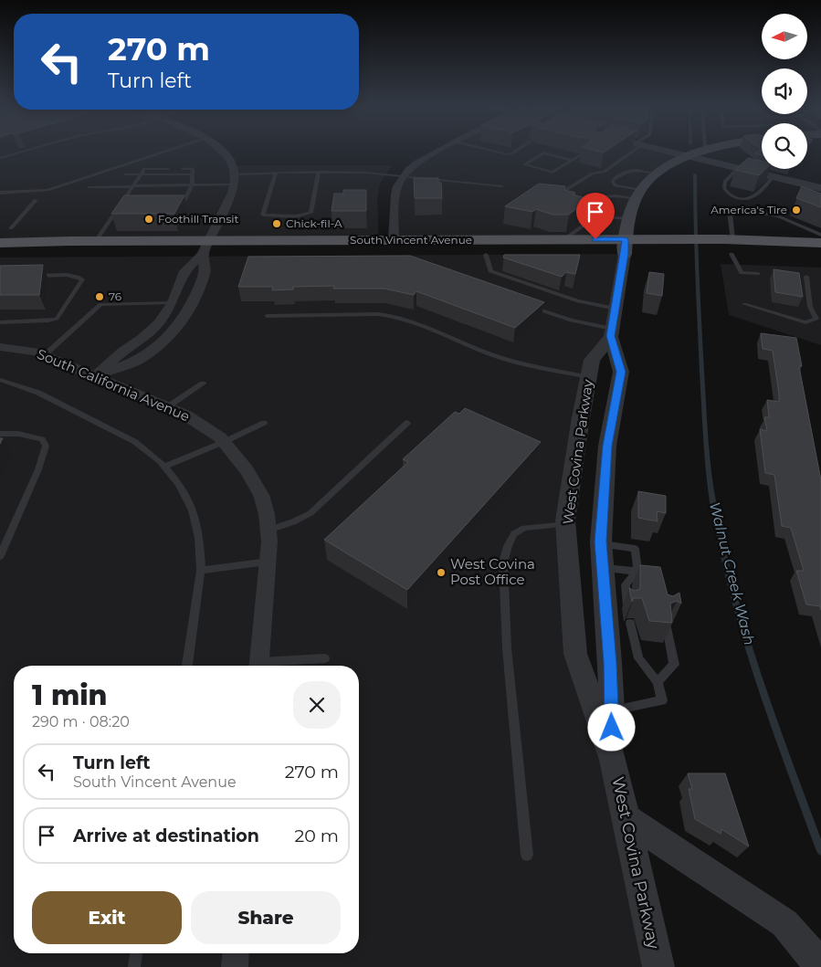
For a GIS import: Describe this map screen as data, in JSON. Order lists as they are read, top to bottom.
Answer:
{
  "streets": {
    "main road": ["South Vincent Avenue", "West Covina Parkway"],
    "street": ["South California Avenue"]
  },
  "crossings": [
    ["South Vincent Avenue", "West Covina Parkway"]
  ],
  "water": ["Walnut Creek Wash"],
  "places": [
    "America's Tire",
    "Foothill Transit",
    "Chick-fil-A",
    "76",
    "West Covina Post Office"
  ],
  "north": "left",
  "page": {
    "turn": ["270 m", "Turn left"],
    "heading": ["1 min", "290 m · 08:20"],
    "list": [
      {
        "name": "Turn left",
        "note": "South Vincent Avenue",
        "value": "270 m"
      },
      {
        "name": "Arrive at destination",
        "value": "20 m"
      }
    ],
    "buttons": ["Exit", "Share"]
  }
}
